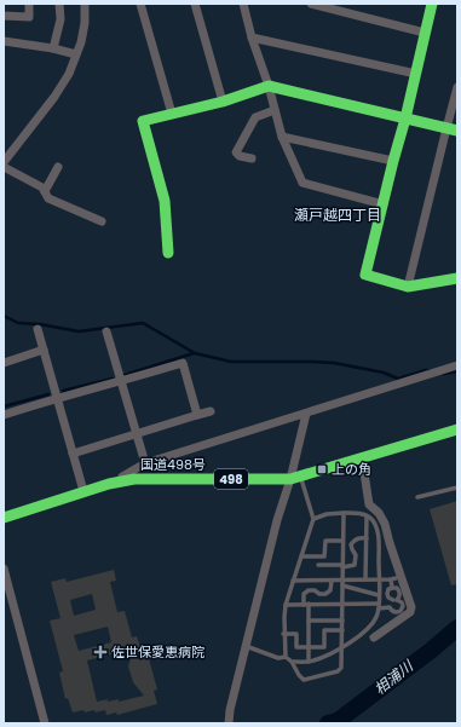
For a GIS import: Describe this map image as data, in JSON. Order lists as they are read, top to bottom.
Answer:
{
  "streets": {
    "main road": ["国道498号", "498"]
  },
  "districts": ["瀬戸越四丁目"],
  "water": ["相浦川"],
  "places": {
    "transit": ["上の角"],
    "health": ["佐世保愛恵病院"]
  }
}
